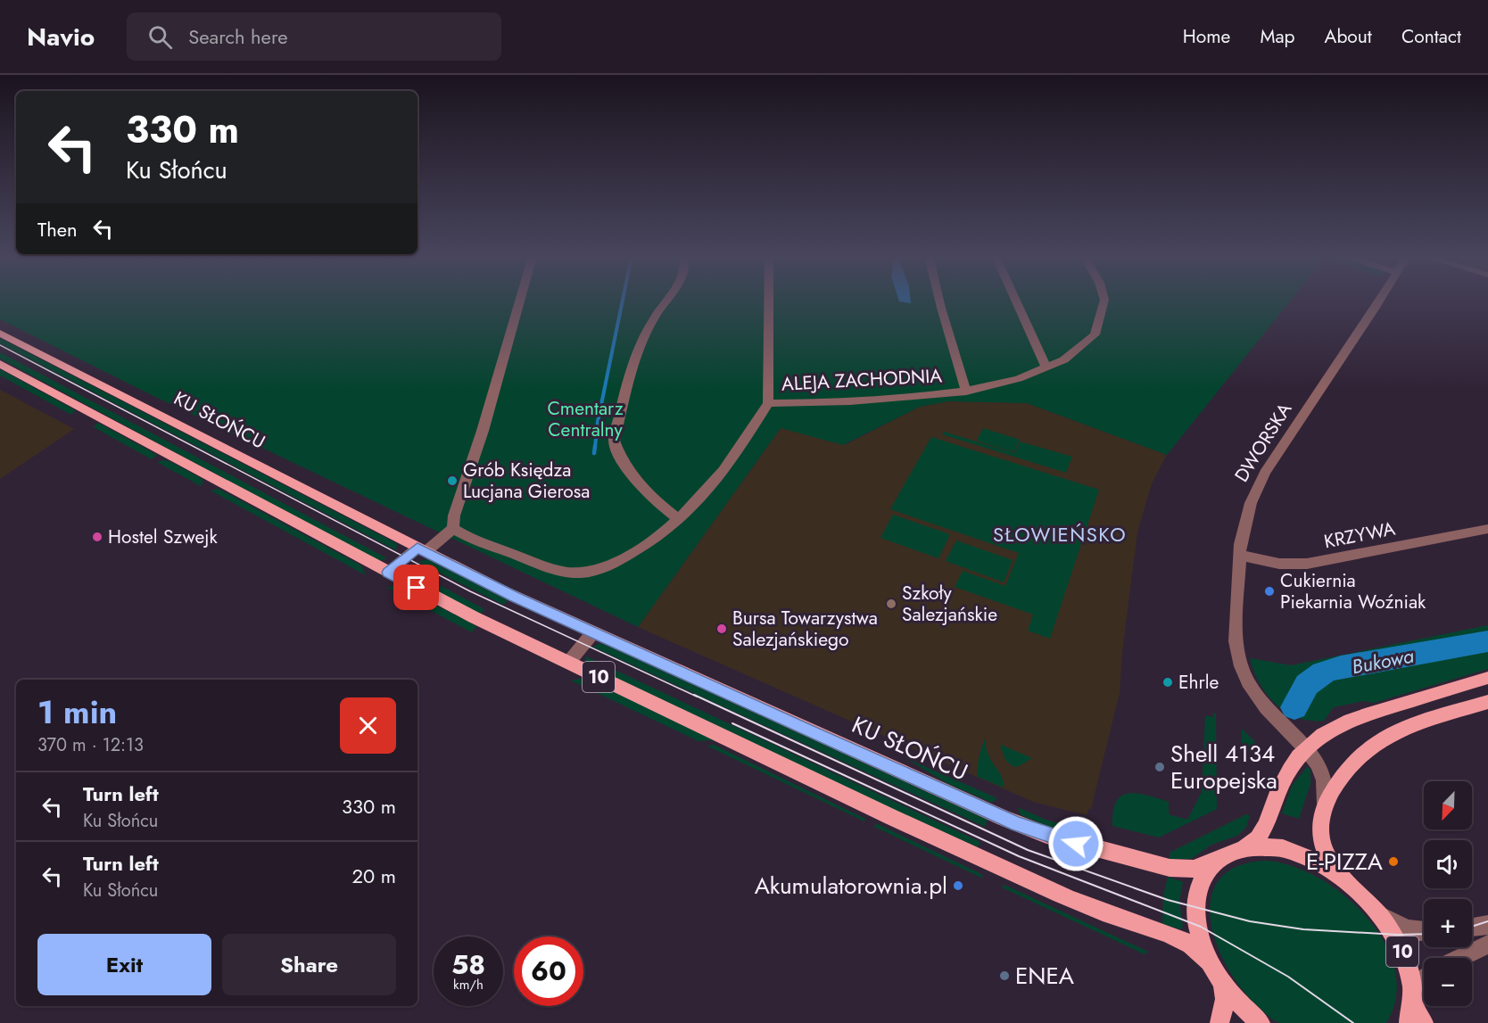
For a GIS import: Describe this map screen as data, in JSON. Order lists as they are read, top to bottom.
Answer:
{
  "streets": {
    "main road": ["KU SŁOŃCU", "10"],
    "street": ["ALEJA ZACHODNIA", "DWORSKA", "KRZYWA"]
  },
  "crossings": [
    ["KU SŁOŃCU", "10"],
    ["DWORSKA", "KRZYWA"]
  ],
  "districts": ["SŁOWIEŃSKO"],
  "water": ["Bukowa"],
  "parks": ["Cmentarz Centralny"],
  "places": [
    "Grób Księdza Lucjana Gierosa",
    "Hostel Szwejk",
    "Cukiernia Piekarnia Woźniak",
    "Szkoły Salezjańskie",
    "Bursa Towarzystwa Salezjańskiego",
    "Ehrle",
    "Shell 4134 Europejska",
    "E-PIZZA",
    "Akumulatorownia.pl",
    "ENEA"
  ],
  "north": "bottom left",
  "page": {
    "header": "Navio",
    "search": "Search here",
    "nav": [
      "Home",
      "Map",
      "About",
      "Contact"
    ],
    "turn": ["330 m", "Ku Słońcu"],
    "then": "Then",
    "heading": ["1 min", "370 m · 12:13"],
    "list": [
      {
        "name": "Turn left",
        "note": "Ku Słońcu",
        "value": "330 m"
      },
      {
        "name": "Turn left",
        "note": "Ku Słońcu",
        "value": "20 m"
      }
    ],
    "map_buttons": ["+", "−"],
    "buttons": ["Exit", "Share"],
    "speed": "58 km/h",
    "limit": "60"
  }
}
